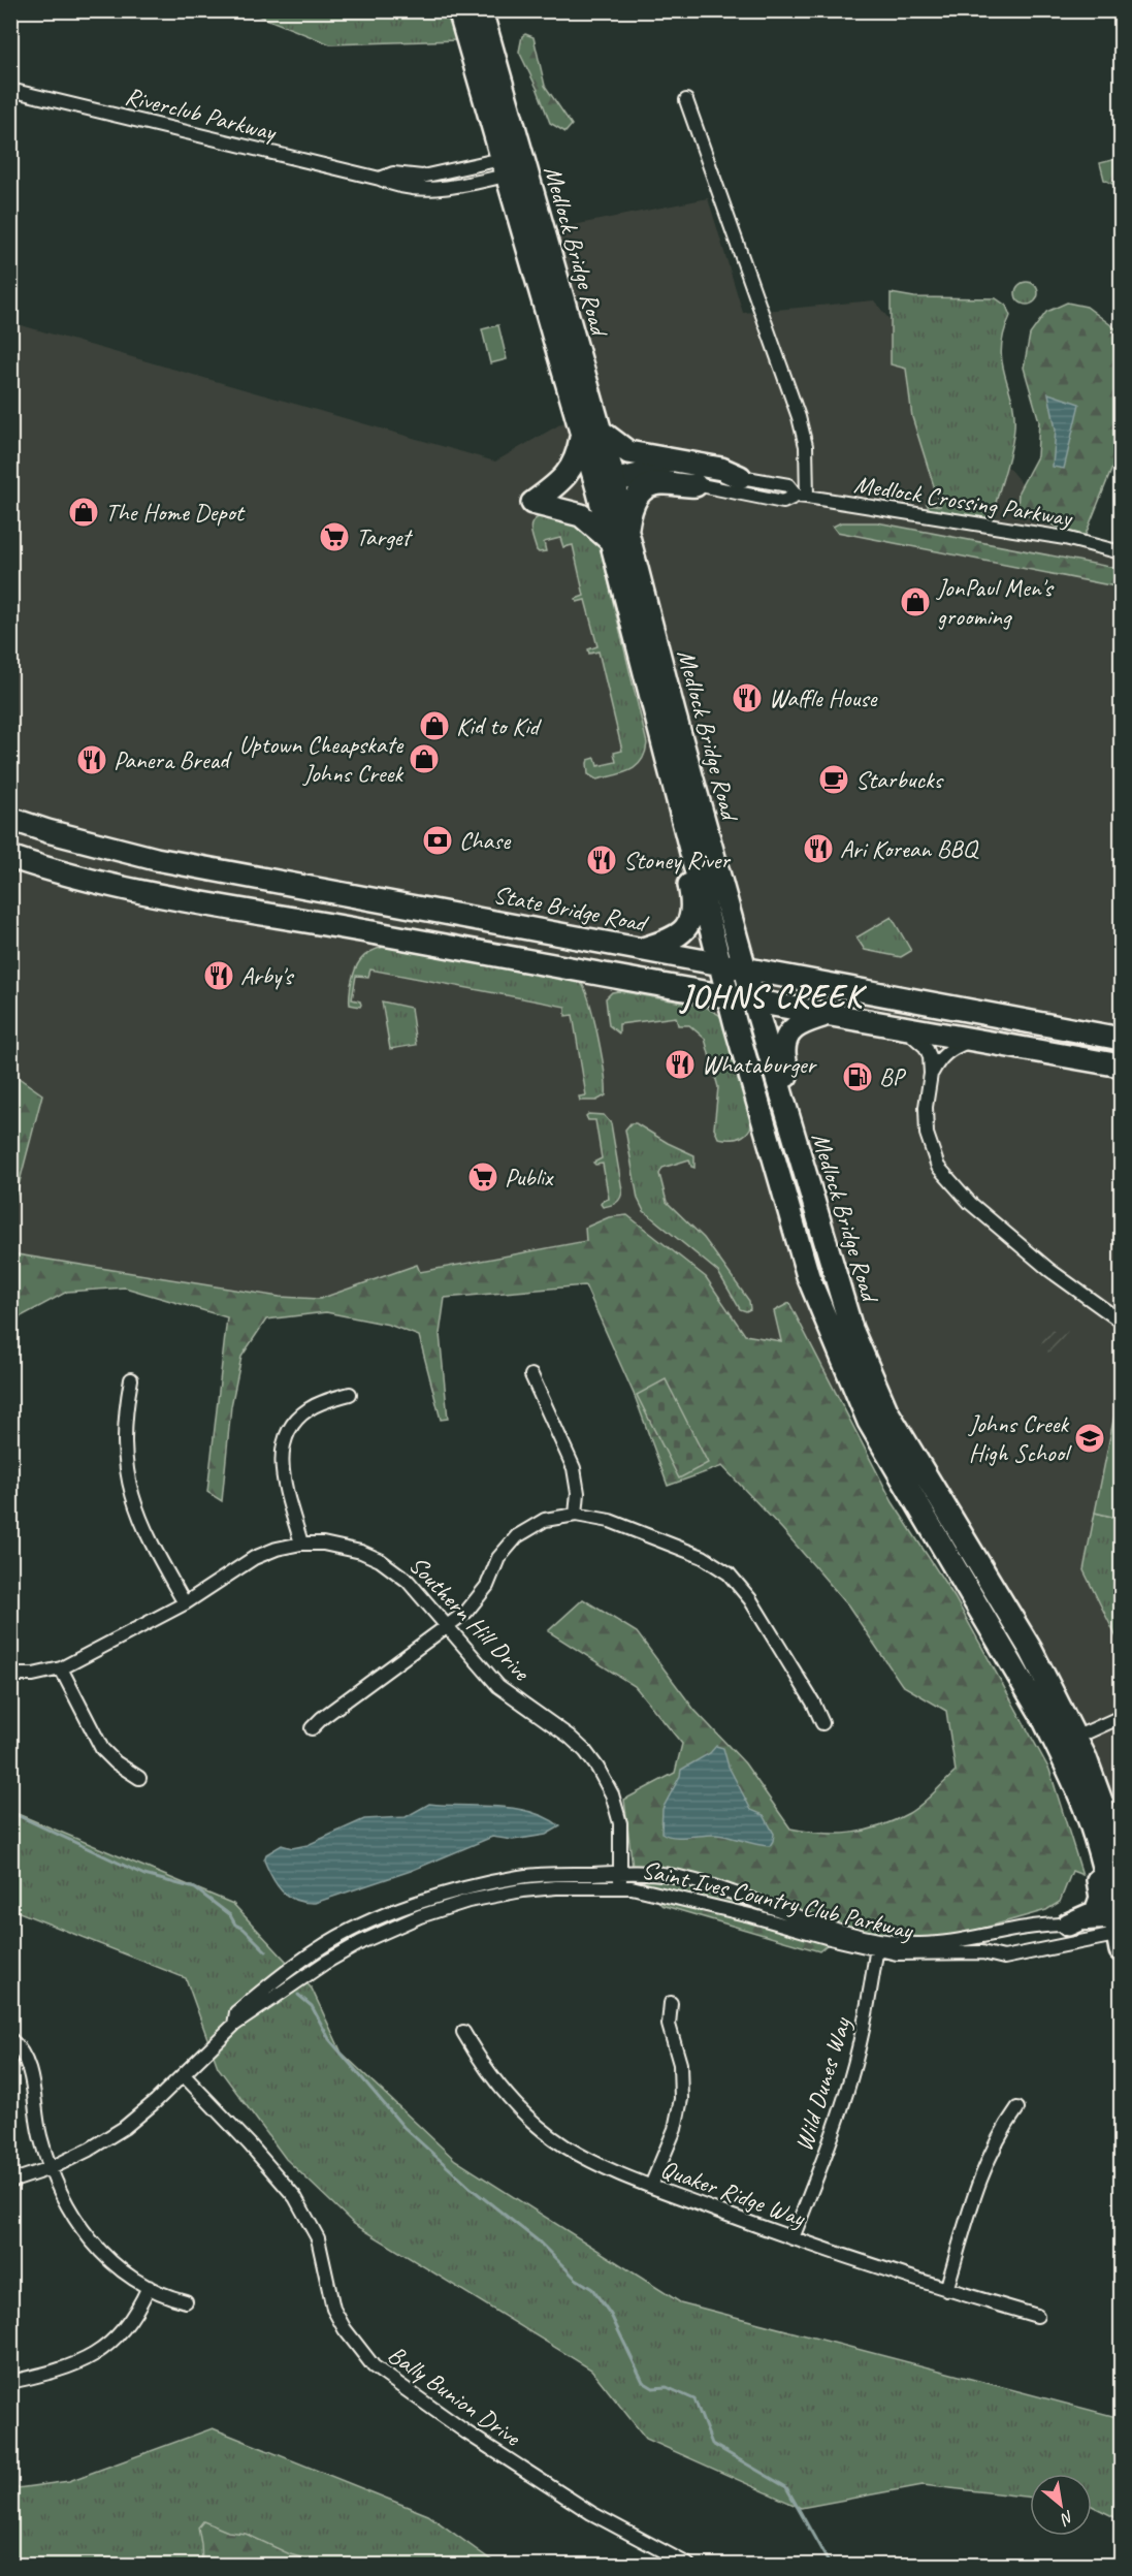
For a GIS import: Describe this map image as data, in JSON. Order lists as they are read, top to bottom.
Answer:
{
  "streets": {
    "highway": ["Medlock Bridge Road", "State Bridge Road"],
    "street": [
      "Riverclub Parkway",
      "Medlock Crossing Parkway",
      "Southern Hill Drive",
      "Saint Ives Country Club Parkway",
      "Wild Dunes Way",
      "Quaker Ridge Way",
      "Bally Bunion Drive"
    ]
  },
  "crossings": [
    ["Riverclub Parkway", "Medlock Bridge Road"],
    ["Medlock Bridge Road", "Medlock Crossing Parkway"],
    ["Medlock Bridge Road", "State Bridge Road"],
    ["Medlock Bridge Road", "Saint Ives Country Club Parkway"],
    ["Southern Hill Drive", "Saint Ives Country Club Parkway"],
    ["Saint Ives Country Club Parkway", "Wild Dunes Way"],
    ["Saint Ives Country Club Parkway", "Bally Bunion Drive"],
    ["Wild Dunes Way", "Quaker Ridge Way"]
  ],
  "districts": ["JOHNS CREEK"],
  "places": {
    "shop": [
      "The Home Depot",
      "JonPaul Men's grooming",
      "Kid to Kid",
      "Uptown Cheapskate Johns Creek"
    ],
    "supermarket": ["Target", "Publix"],
    "restaurant": [
      "Waffle House",
      "Panera Bread",
      "Ari Korean BBQ",
      "Stoney River",
      "Arby's",
      "Whataburger"
    ],
    "cafe": ["Starbucks"],
    "bank": ["Chase"],
    "fuel station": ["BP"],
    "school or university": ["Johns Creek High School"]
  },
  "north": "bottom right"
}
